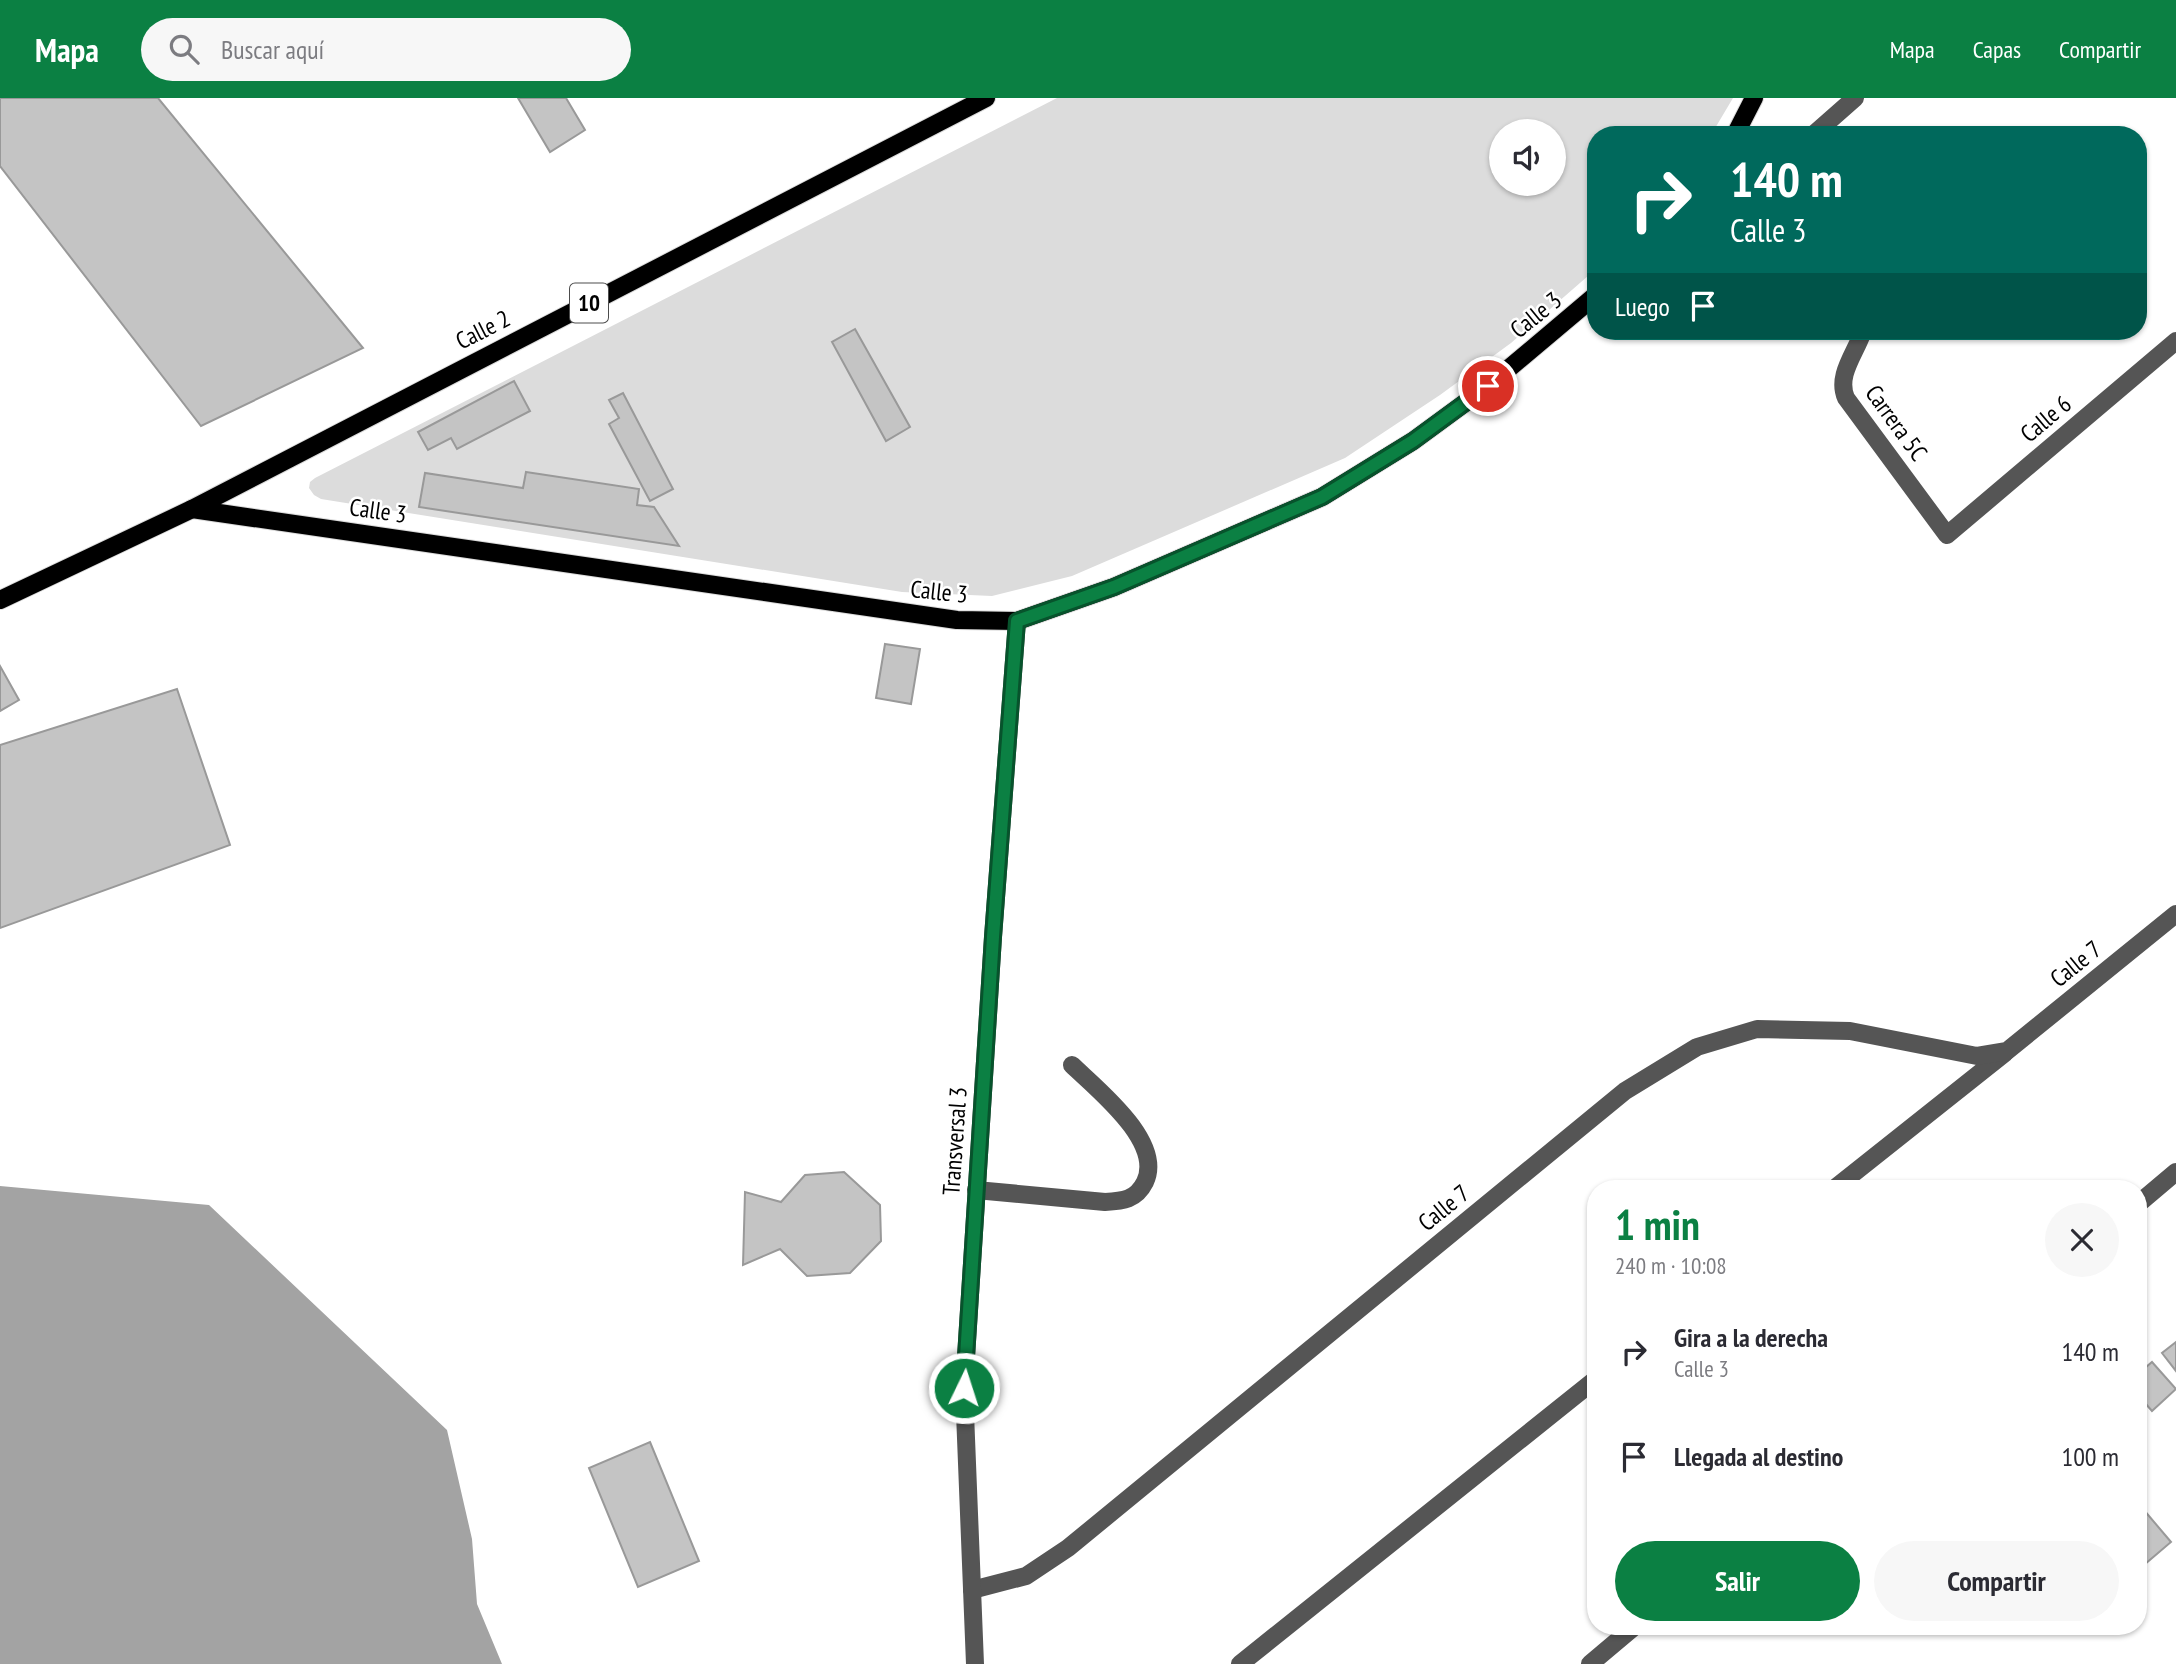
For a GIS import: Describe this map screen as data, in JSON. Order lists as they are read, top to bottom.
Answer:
{
  "streets": {
    "main road": ["10", "Calle 3", "Calle 2"],
    "street": [
      "Calle 6",
      "Carrera 5C",
      "Calle 7",
      "Transversal 3"
    ]
  },
  "crossings": [
    ["Calle 3", "Calle 2"],
    ["Calle 3", "Transversal 3"],
    ["Calle 6", "Carrera 5C"],
    ["Calle 7", "Transversal 3"]
  ],
  "page": {
    "header": "Mapa",
    "search": "Buscar aquí",
    "nav": ["Mapa", "Capas", "Compartir"],
    "turn": ["140 m", "Calle 3"],
    "then": "Luego",
    "heading": ["1 min", "240 m · 10:08"],
    "list": [
      {
        "name": "Gira a la derecha",
        "note": "Calle 3",
        "value": "140 m"
      },
      {
        "name": "Llegada al destino",
        "value": "100 m"
      }
    ],
    "buttons": ["Salir", "Compartir"]
  }
}
